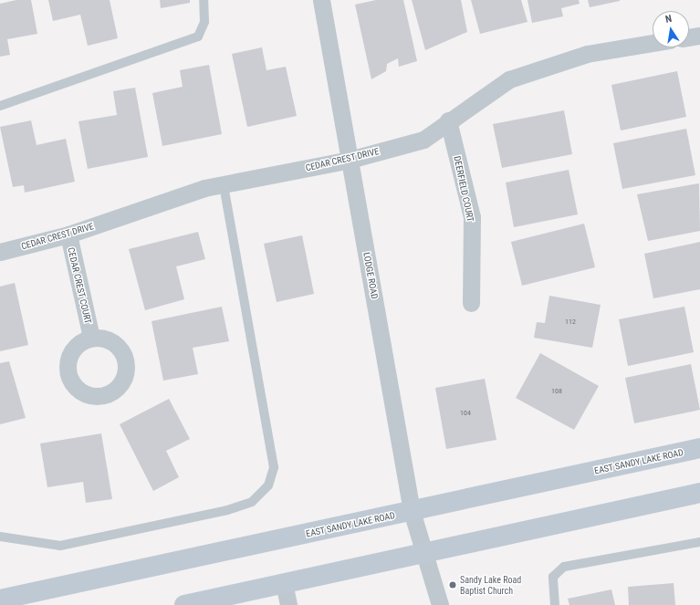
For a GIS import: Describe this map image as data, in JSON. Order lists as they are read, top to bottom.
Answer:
{
  "streets": {
    "main road": ["EAST SANDY LAKE ROAD"],
    "street": [
      "CEDAR CREST DRIVE",
      "DEERFIELD COURT",
      "LODGE ROAD",
      "CEDAR CREST COURT"
    ]
  },
  "crossings": [
    ["CEDAR CREST DRIVE", "DEERFIELD COURT"],
    ["CEDAR CREST DRIVE", "LODGE ROAD"],
    ["CEDAR CREST DRIVE", "CEDAR CREST COURT"],
    ["LODGE ROAD", "EAST SANDY LAKE ROAD"]
  ],
  "places": ["Sandy Lake Road Baptist Church"],
  "house_numbers": ["112", "108", "104"],
  "north": "top"
}
